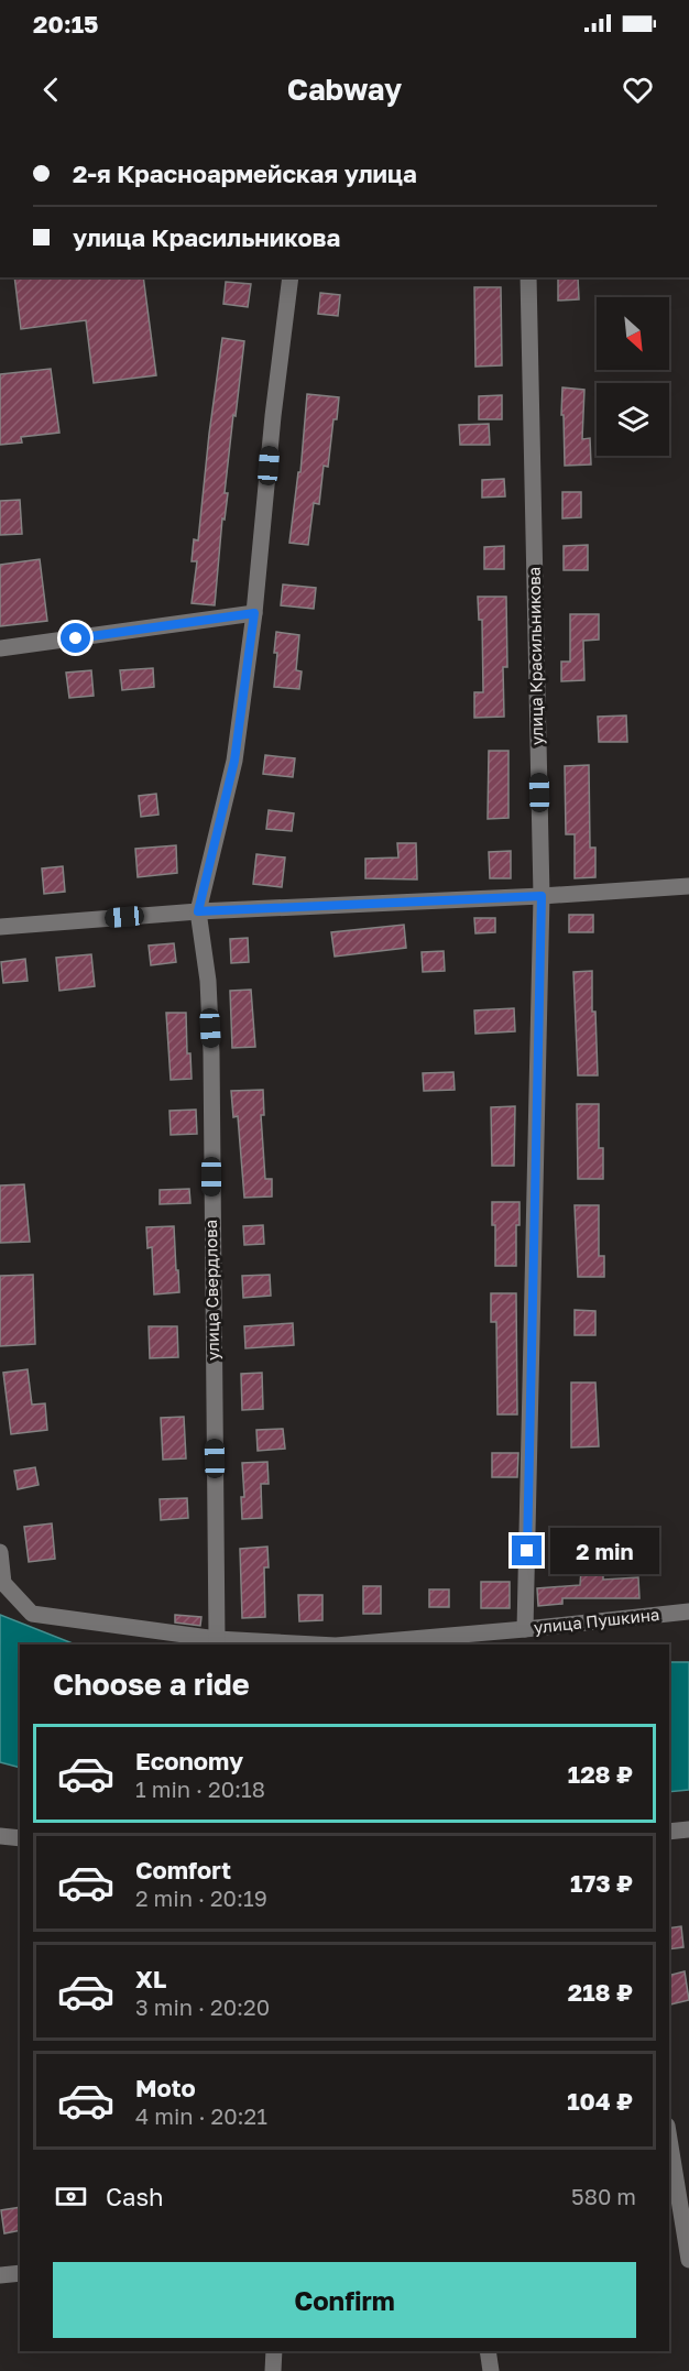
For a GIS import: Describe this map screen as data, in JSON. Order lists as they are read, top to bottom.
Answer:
{
  "streets": {
    "street": ["улица Красильникова", "улица Свердлова", "улица Пушкина"]
  },
  "crossings": [
    ["улица Красильникова", "улица Пушкина"],
    ["улица Свердлова", "улица Пушкина"]
  ],
  "north": "bottom right",
  "page": {
    "status": "20:15",
    "header": "Cabway",
    "banner": ["2-я Красноармейская улица", "улица Красильникова"],
    "bubble": "2 min",
    "heading": "Choose a ride",
    "list": [
      {
        "name": "Economy",
        "note": "1 min · 20:18",
        "value": "128 ₽"
      },
      {
        "name": "Comfort",
        "note": "2 min · 20:19",
        "value": "173 ₽"
      },
      {
        "name": "XL",
        "note": "3 min · 20:20",
        "value": "218 ₽"
      },
      {
        "name": "Moto",
        "note": "4 min · 20:21",
        "value": "104 ₽"
      }
    ],
    "pay": ["Cash", "580 m"],
    "buttons": "Confirm"
  }
}
